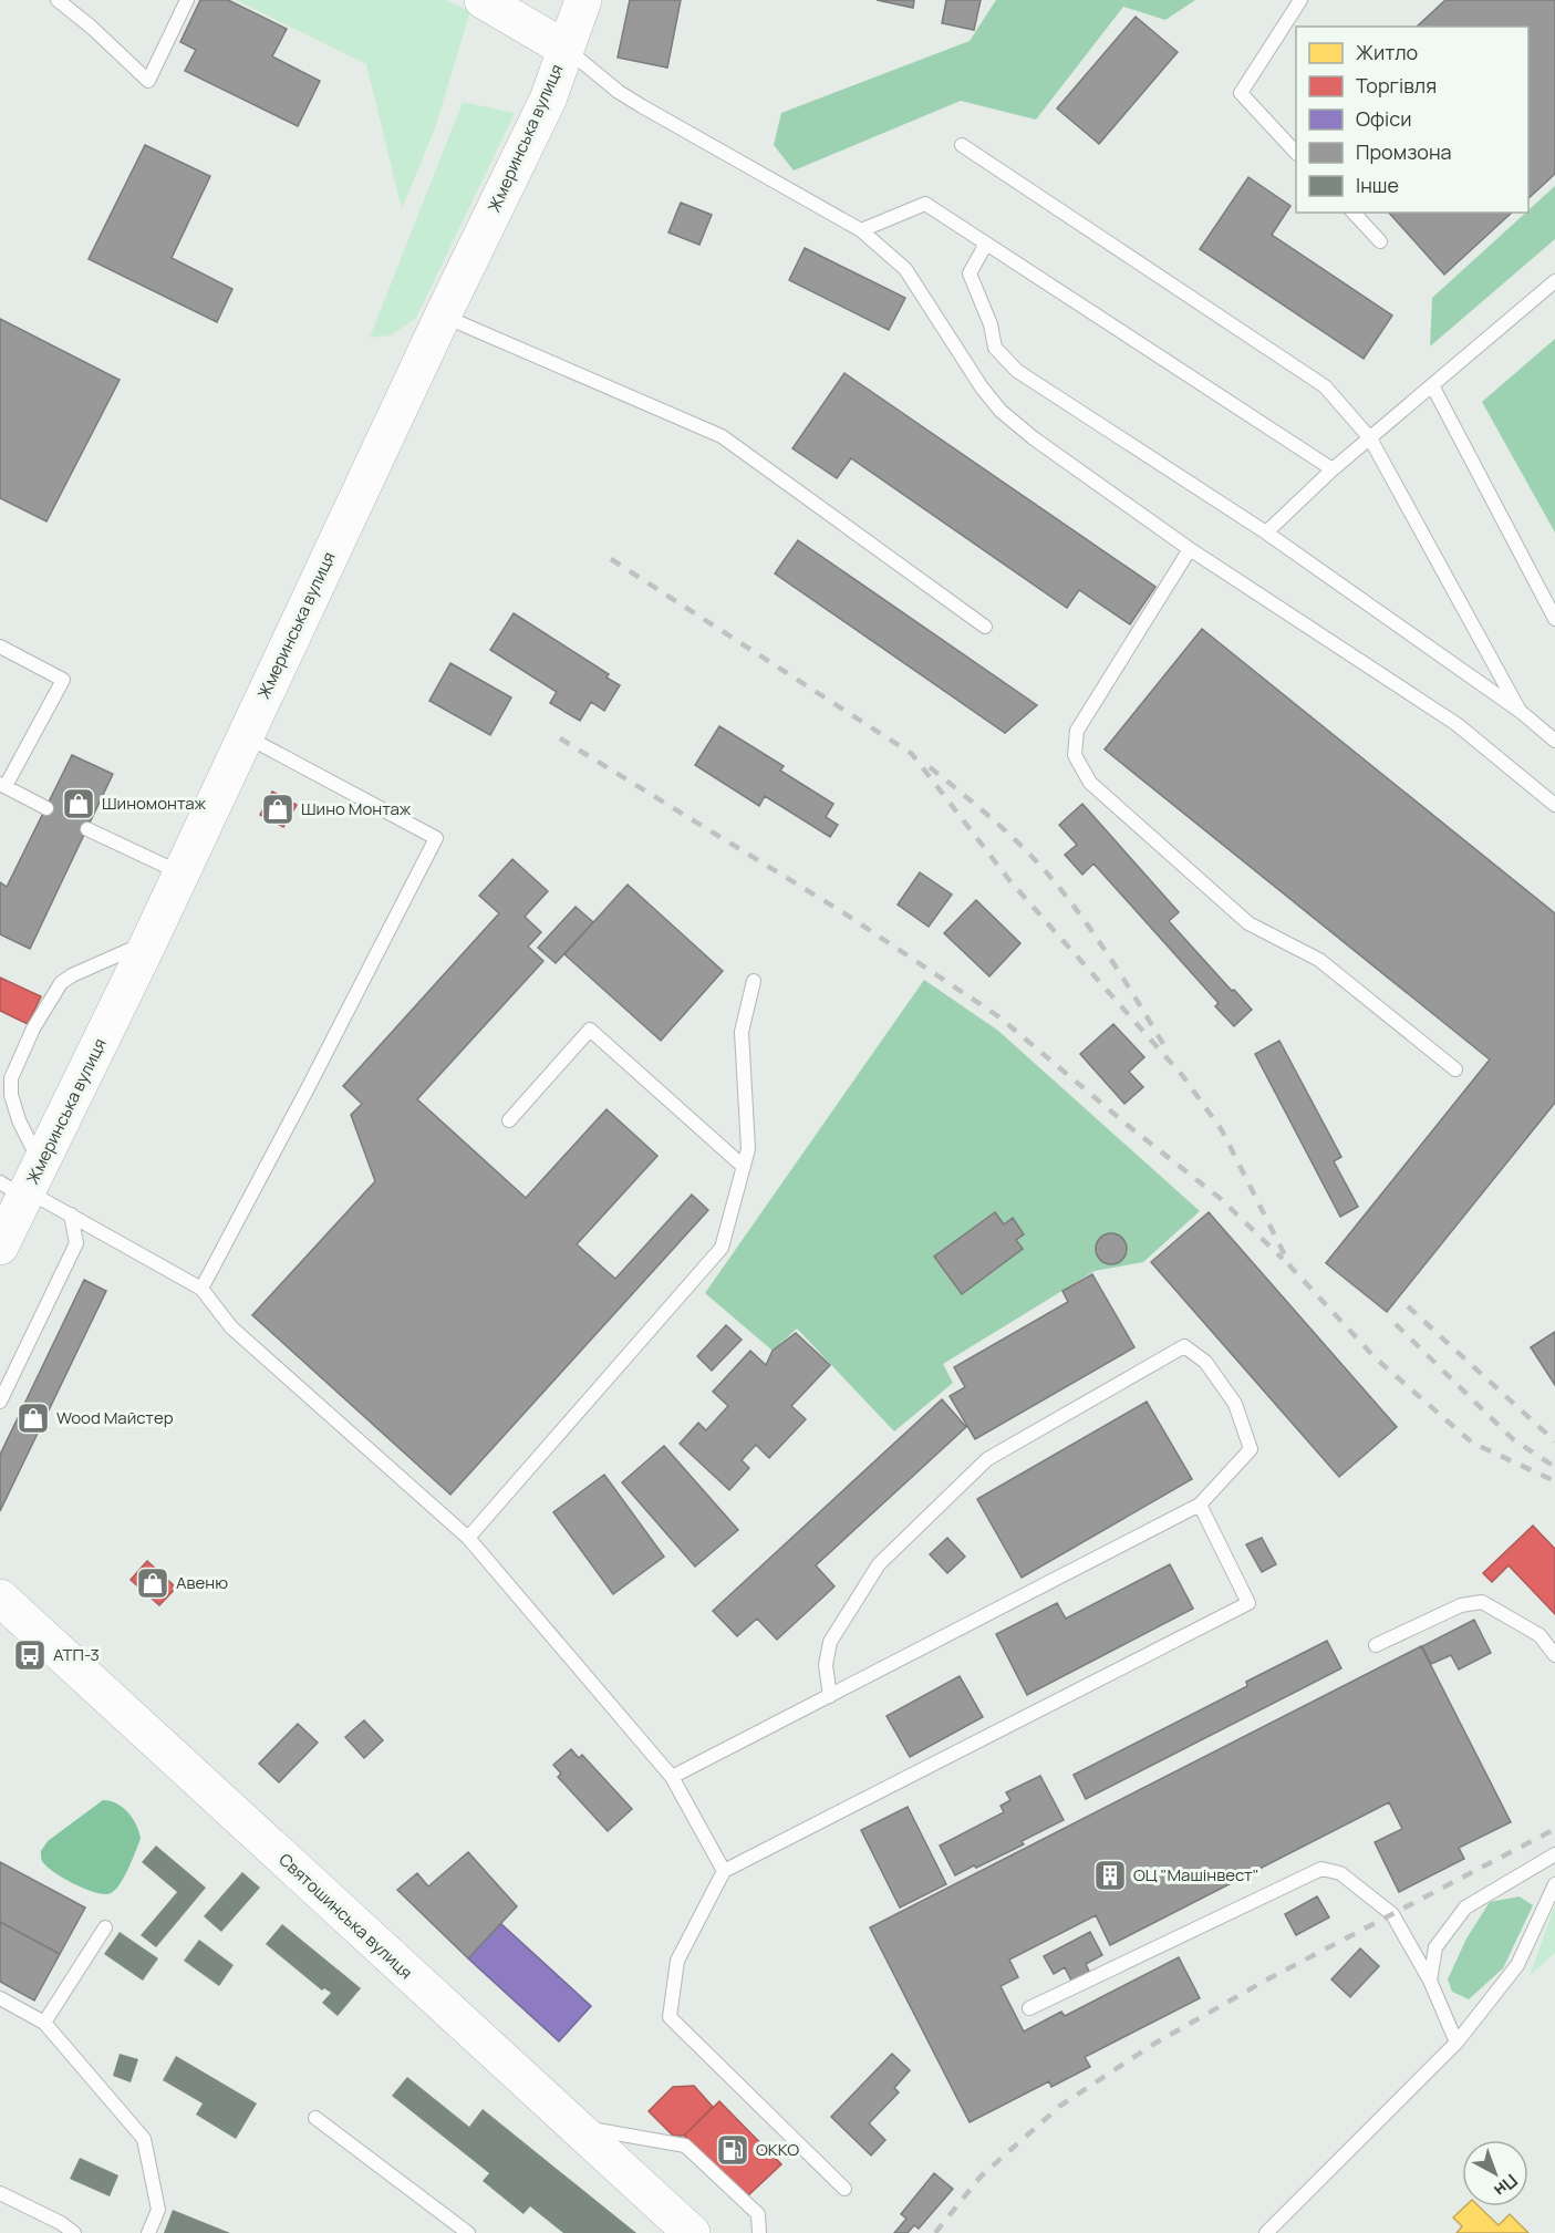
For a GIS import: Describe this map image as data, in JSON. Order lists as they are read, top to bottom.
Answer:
{
  "streets": {
    "main road": ["Жмеринська вулиця", "Святошинська вулиця"]
  },
  "places": {
    "shop": [
      "Шиномонтаж",
      "Шино Монтаж",
      "Wood Майстер",
      "Авеню"
    ],
    "bus stop": ["АТП-3"],
    "building": ["ОЦ \"Машінвест\""],
    "fuel station": ["ОККО"]
  },
  "legend": [
    "Житло",
    "Торгівля",
    "Офіси",
    "Промзона",
    "Інше"
  ],
  "north": "bottom right"
}
